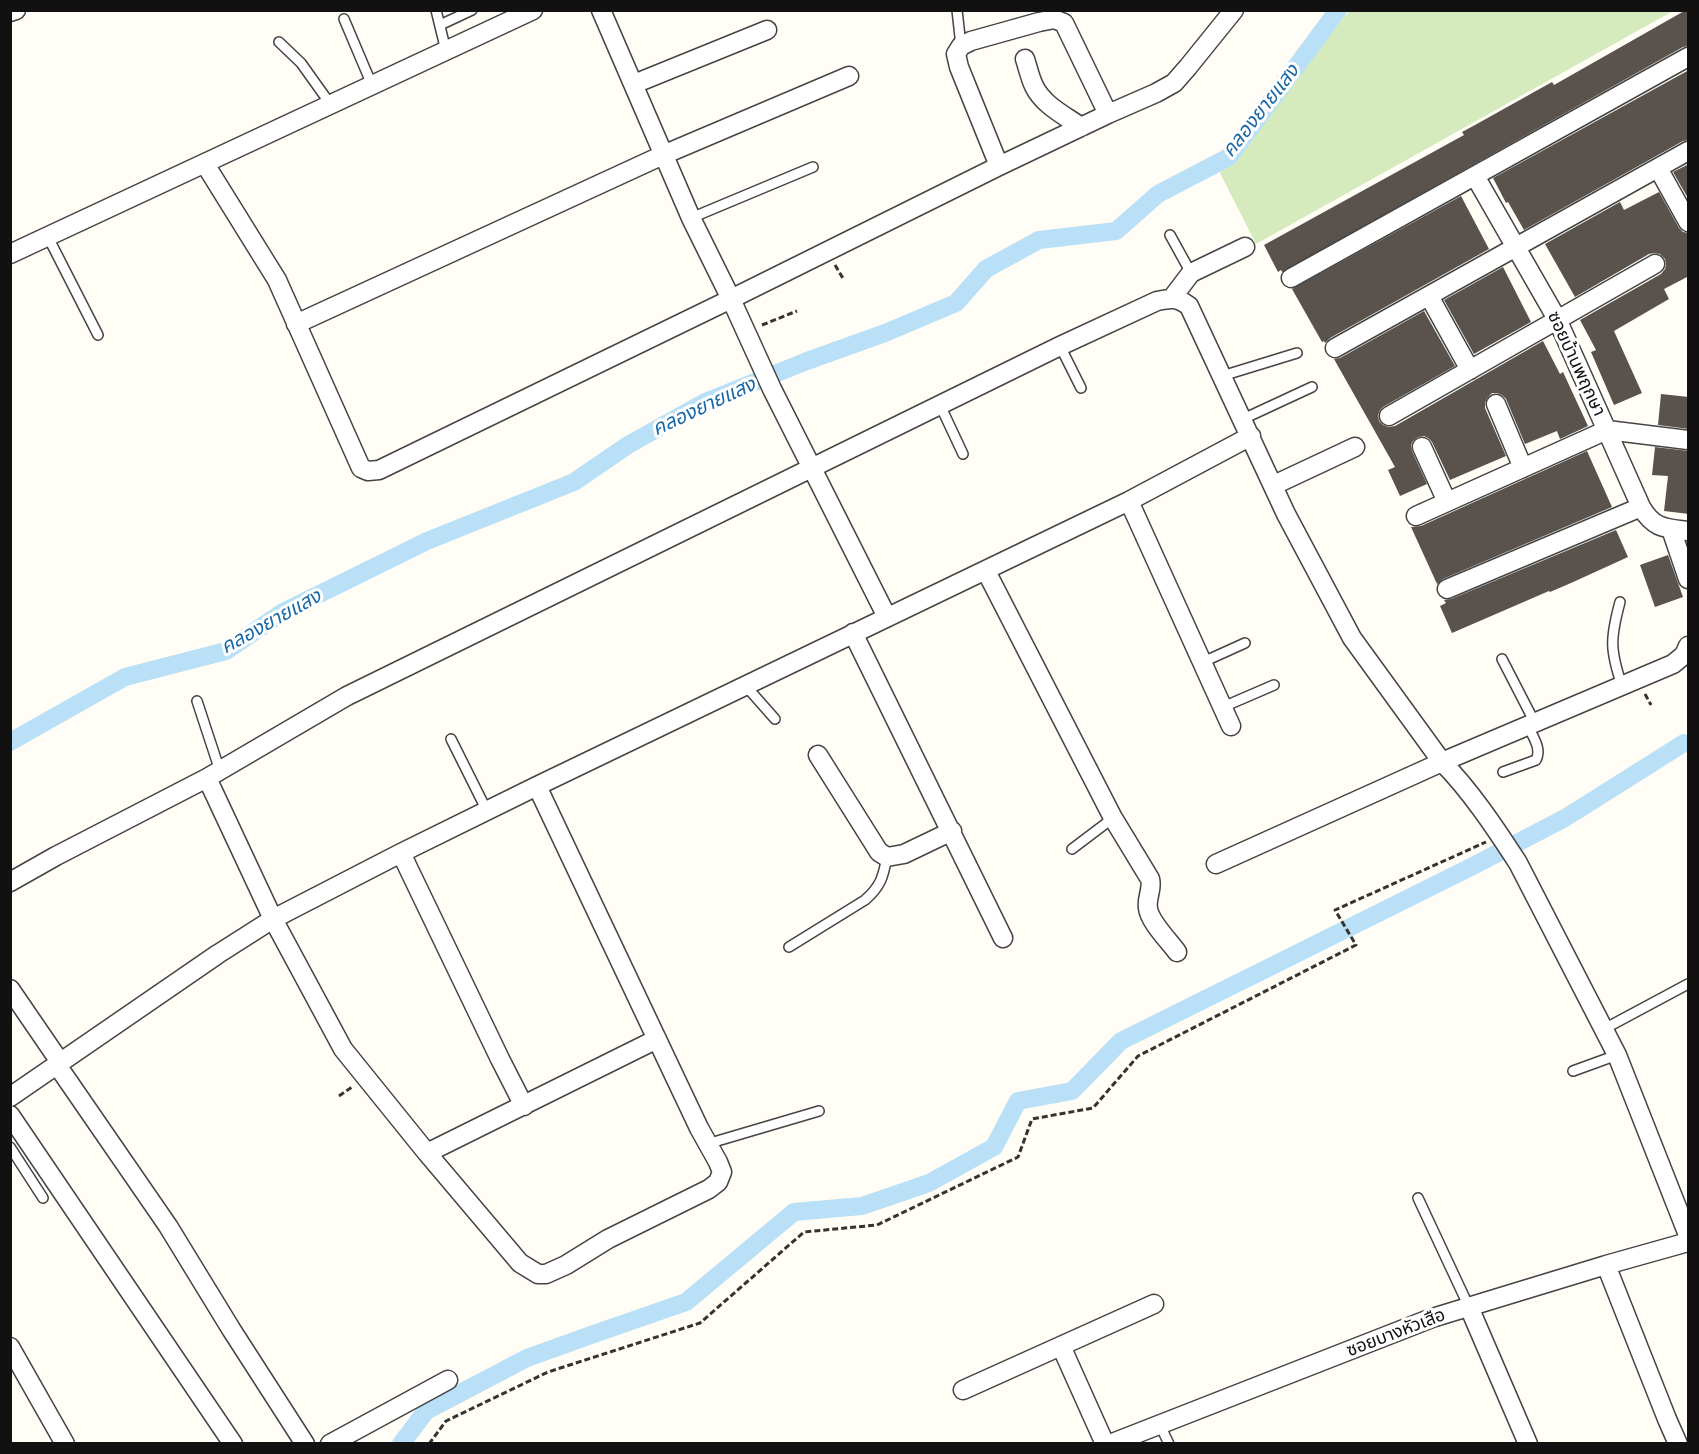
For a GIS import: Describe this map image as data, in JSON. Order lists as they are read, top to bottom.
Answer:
{
  "streets": {
    "street": ["ซอยบ้านพฤกษา", "ซอยบางหัวเสือ"]
  },
  "water": ["คลองยายแสง"]
}
